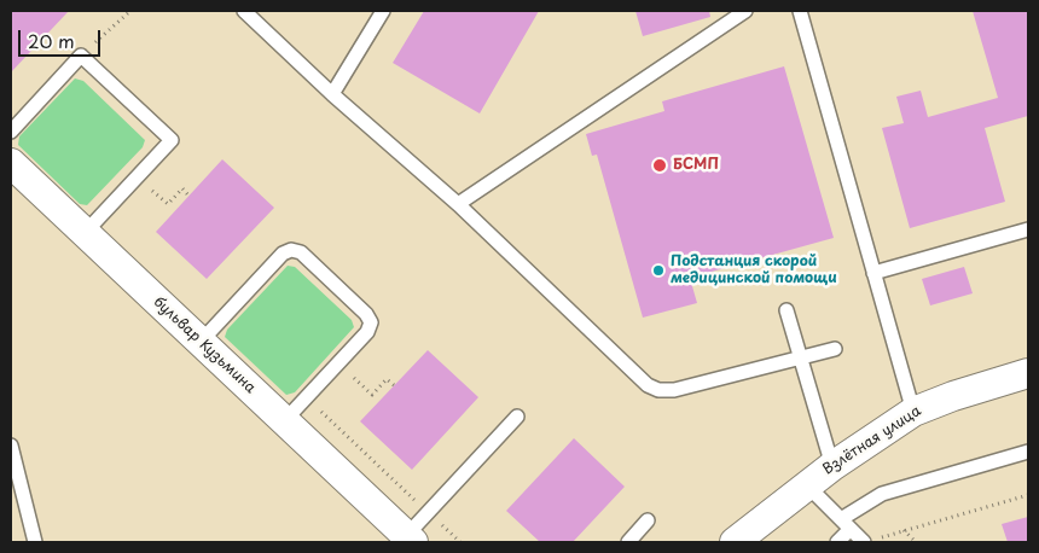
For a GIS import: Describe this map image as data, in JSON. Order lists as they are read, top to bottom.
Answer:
{
  "streets": {
    "street": ["бульвар Кузьмина", "Взлётная улица"]
  },
  "places": ["БСМП", "Подстанция скорой медицинской помощи"],
  "scale_bar": "20 m"
}
